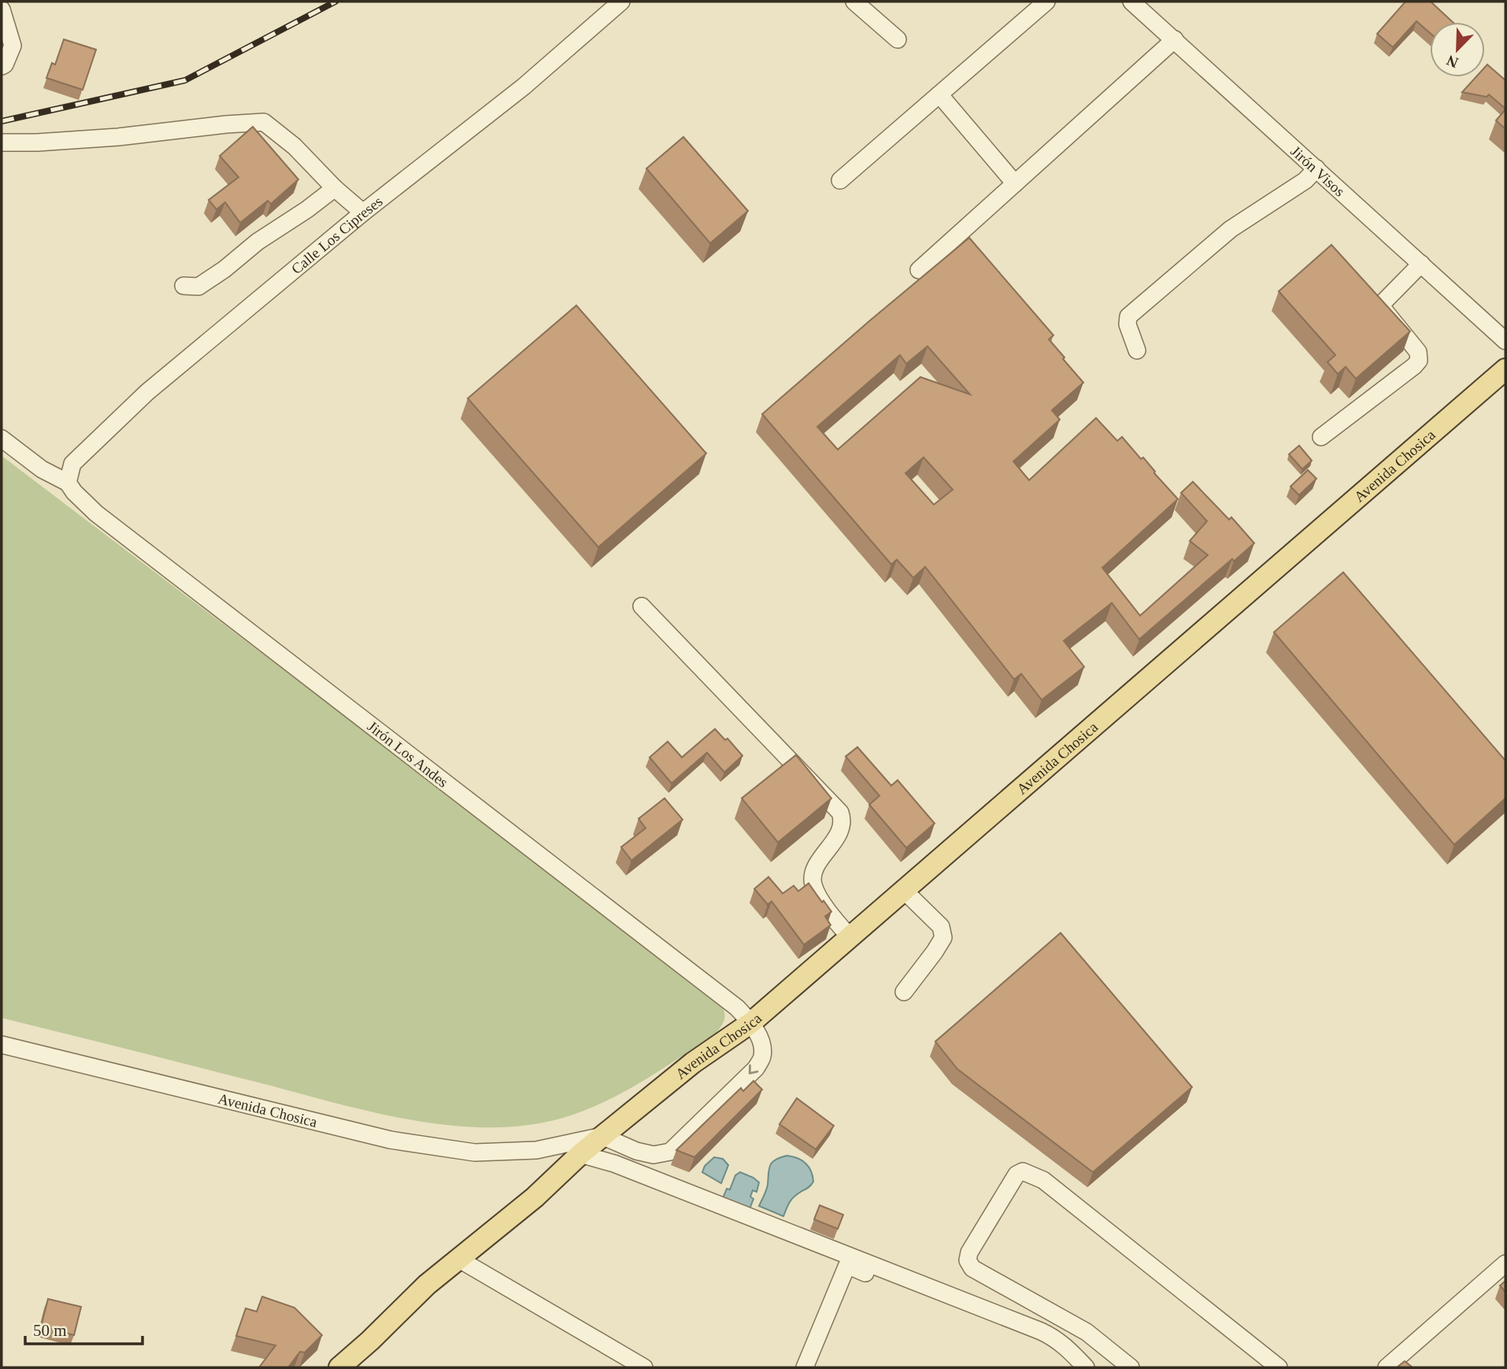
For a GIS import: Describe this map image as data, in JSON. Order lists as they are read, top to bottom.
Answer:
{
  "streets": {
    "main road": ["Avenida Chosica"],
    "street": ["Jirón Visos", "Calle Los Cipreses", "Jirón Los Andes"]
  },
  "crossings": [
    ["Calle Los Cipreses", "Jirón Los Andes"],
    ["Avenida Chosica", "Jirón Los Andes"]
  ],
  "scale_bar": "50 m",
  "north": "bottom left"
}
